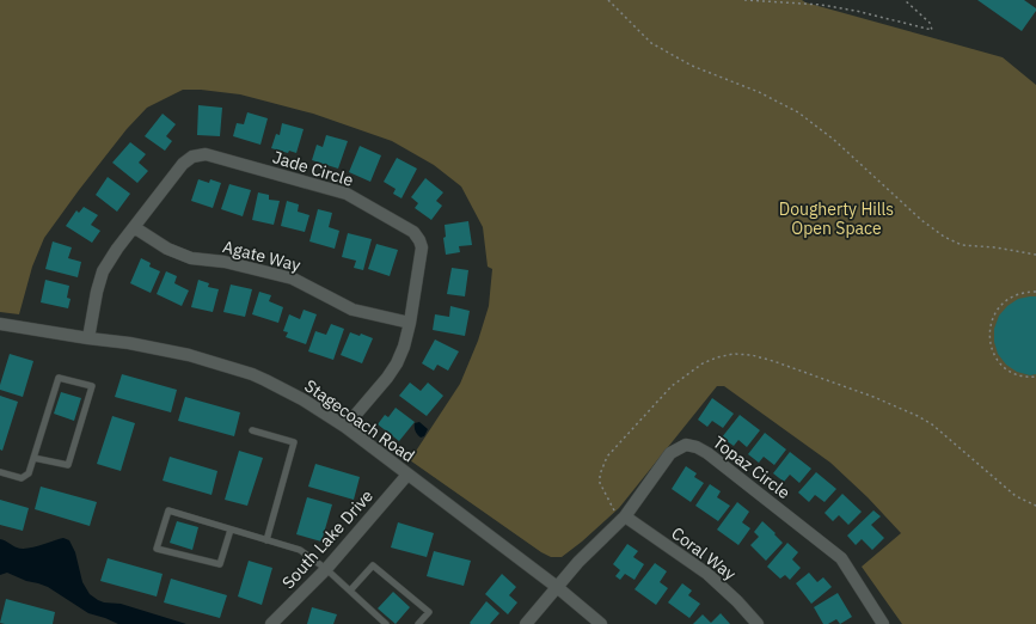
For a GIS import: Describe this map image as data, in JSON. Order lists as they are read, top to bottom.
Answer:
{
  "streets": {
    "street": [
      "Jade Circle",
      "Agate Way",
      "Stagecoach Road",
      "Topaz Circle",
      "South Lake Drive",
      "Coral Way"
    ]
  },
  "crossings": [
    ["Jade Circle", "Agate Way"],
    ["Jade Circle", "Stagecoach Road"],
    ["Stagecoach Road", "Topaz Circle"],
    ["Stagecoach Road", "South Lake Drive"],
    ["Topaz Circle", "Coral Way"]
  ],
  "parks": ["Dougherty Hills Open Space"]
}
